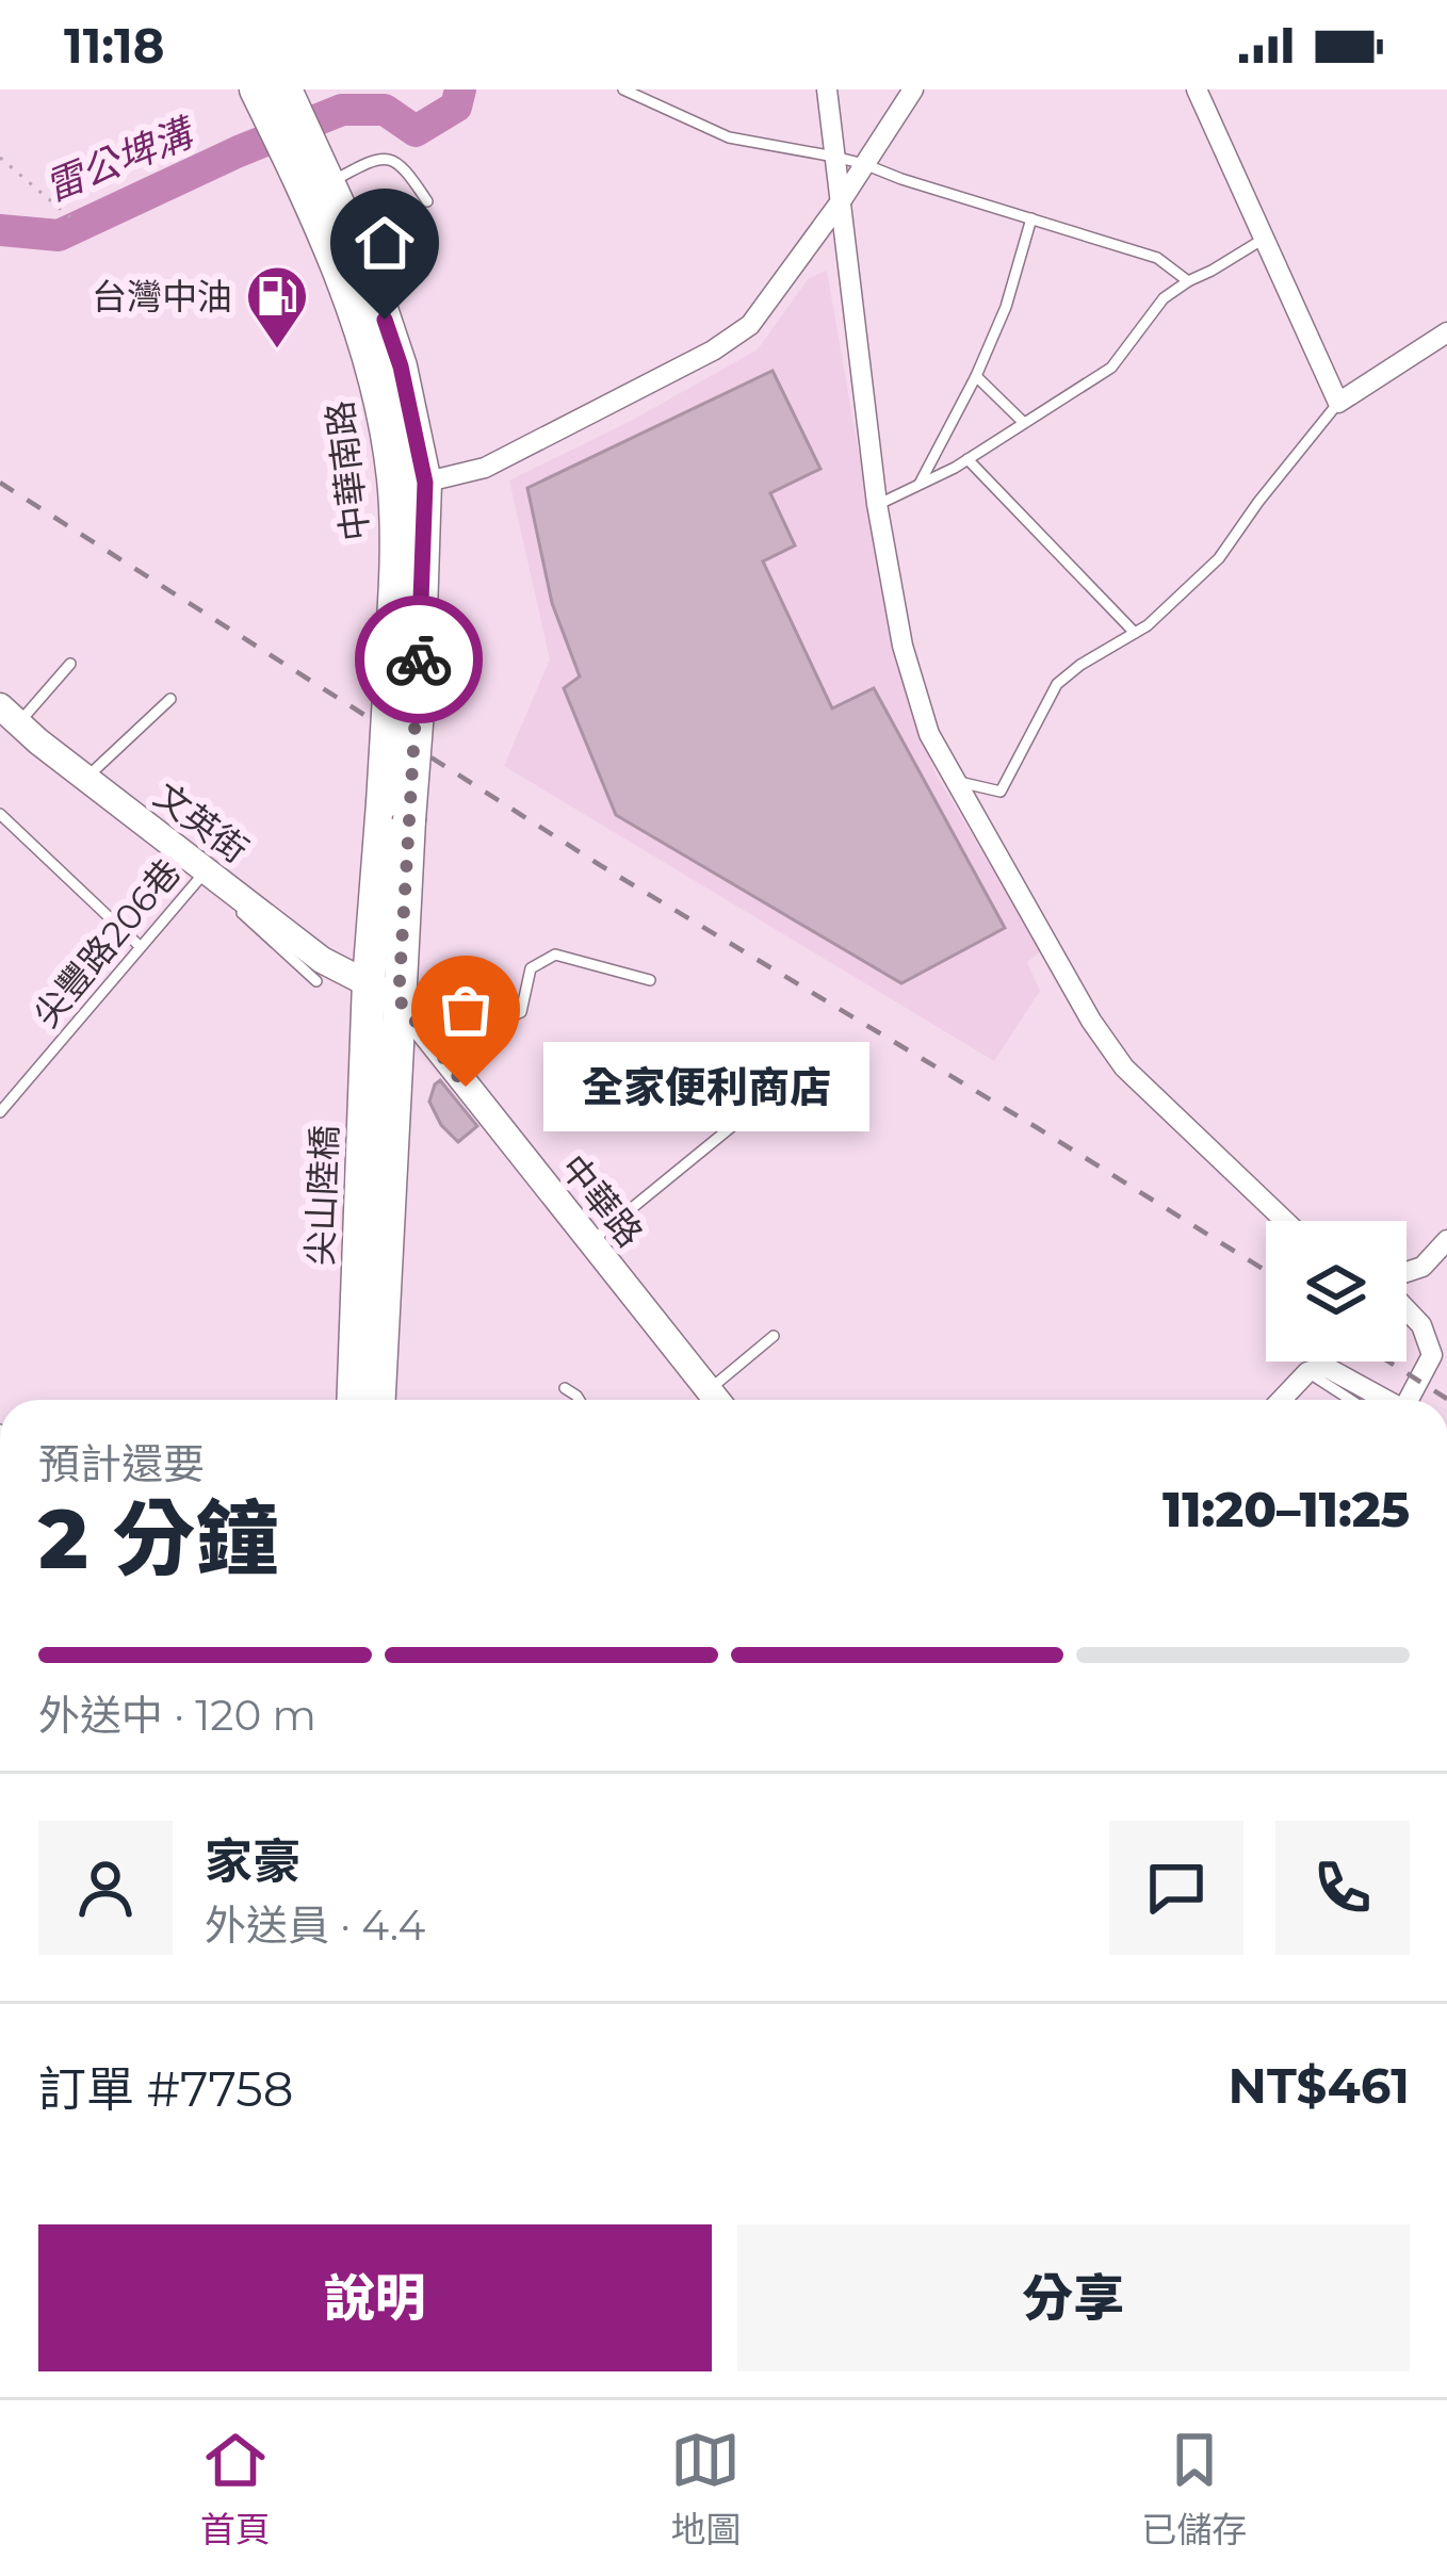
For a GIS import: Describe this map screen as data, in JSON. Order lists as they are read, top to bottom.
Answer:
{
  "streets": {
    "main road": ["中華南路", "尖山陸橋"],
    "street": ["文英街", "中華路"],
    "lane": ["尖豐路206巷"]
  },
  "crossings": [
    ["文英街", "尖豐路206巷"],
    ["文英街", "尖山陸橋"],
    ["文英街", "中華路"],
    ["尖山陸橋", "中華路"]
  ],
  "water": ["雷公埤溝"],
  "places": {
    "fuel station": ["台灣中油"],
    "other": ["全家便利商店"]
  },
  "page": {
    "status": "11:18",
    "bubble": "全家便利商店",
    "heading": ["2 分鐘", "預計還要", "11:20–11:25"],
    "panel": [
      "家豪",
      "外送員 · 4.4",
      "訂單 #7758",
      "NT$461"
    ],
    "bar": "外送中 · 120 m",
    "buttons": ["說明", "分享"],
    "tabs": ["首頁", "地圖", "已儲存"]
  }
}
